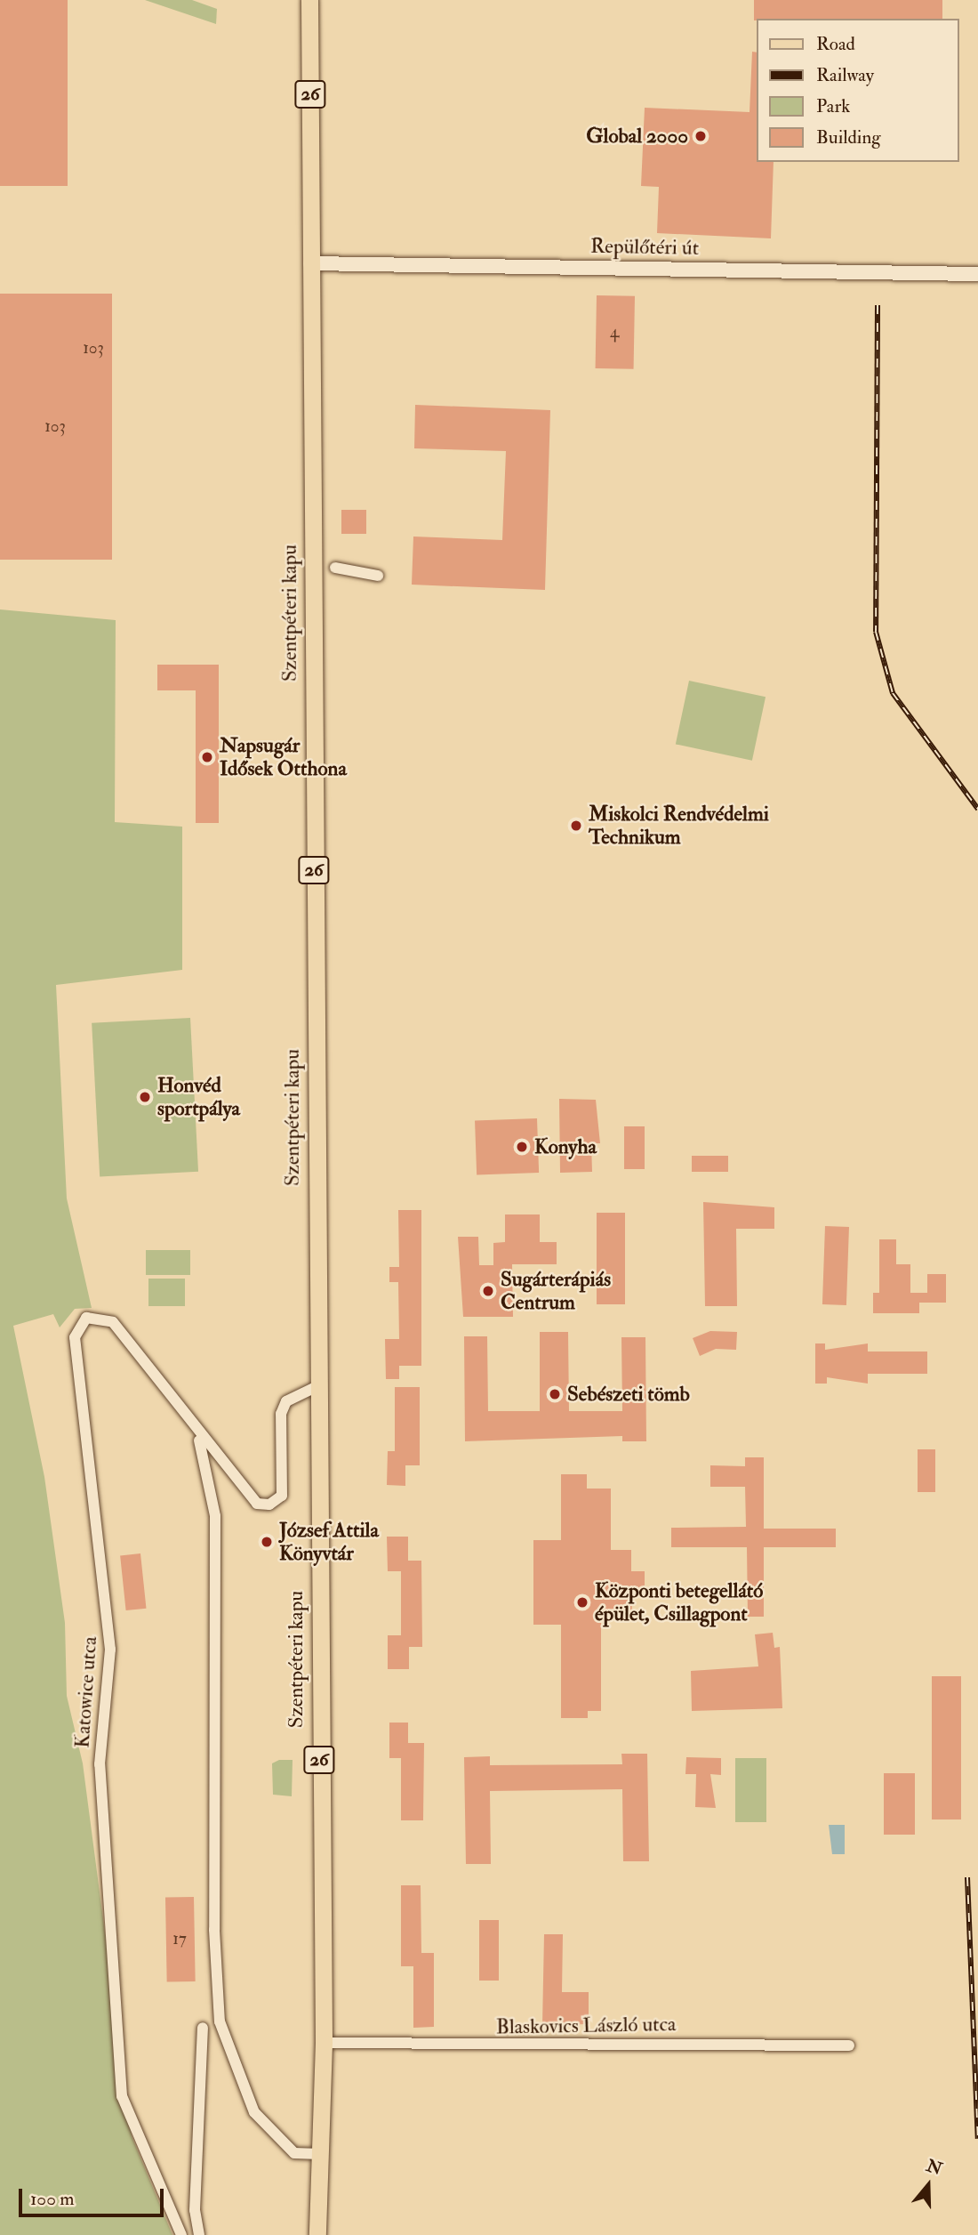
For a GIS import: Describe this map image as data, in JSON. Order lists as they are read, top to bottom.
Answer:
{
  "streets": {
    "main road": ["26", "Szentpéteri kapu"],
    "street": ["Repülőtéri út", "Katowice utca", "Blaskovics László utca"]
  },
  "crossings": [
    ["Repülőtéri út", "Szentpéteri kapu"],
    ["Szentpéteri kapu", "Katowice utca"],
    ["Szentpéteri kapu", "Blaskovics László utca"]
  ],
  "places": [
    "Global 2000",
    "Napsugár Idősek Otthona",
    "Miskolci Rendvédelmi Technikum",
    "Honvéd sportpálya",
    "Konyha",
    "Sugárterápiás Centrum",
    "Sebészeti tömb",
    "József Attila Könyvtár",
    "Központi betegellátó épület, Csillagpont"
  ],
  "house_numbers": [
    "4",
    "103",
    "103",
    "17"
  ],
  "legend": [
    "Road",
    "Railway",
    "Park",
    "Building"
  ],
  "scale_bar": "100 m",
  "north": "top"
}
